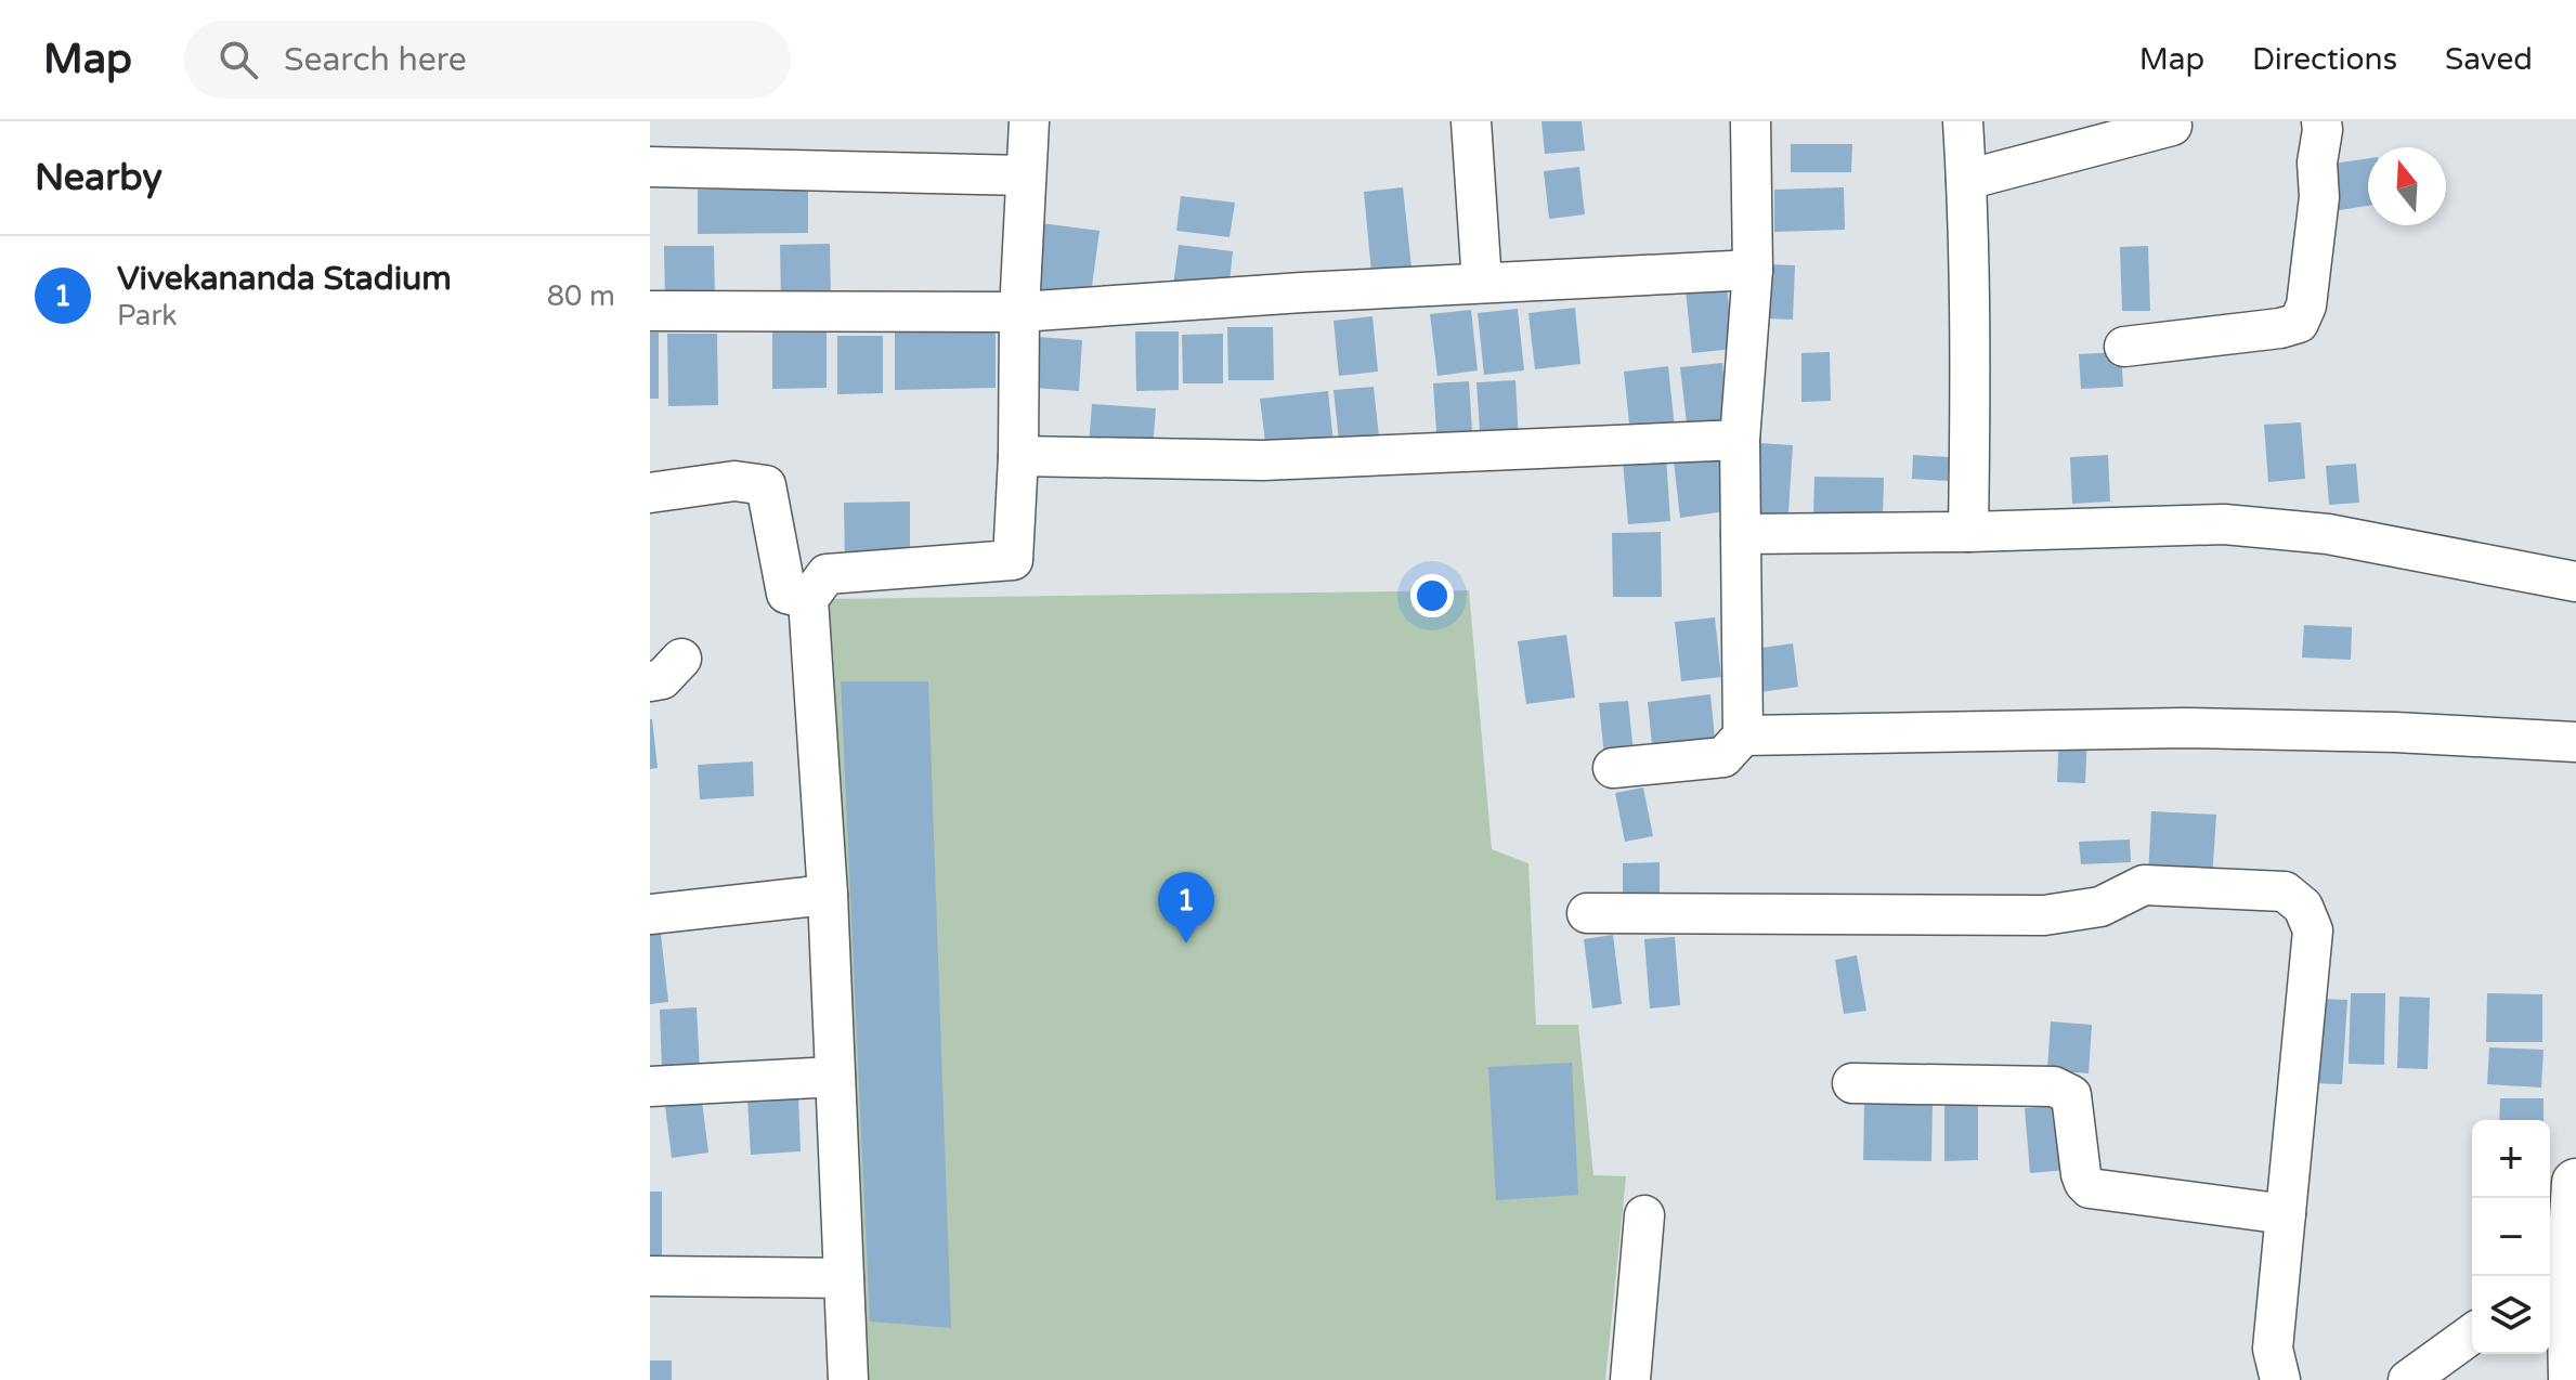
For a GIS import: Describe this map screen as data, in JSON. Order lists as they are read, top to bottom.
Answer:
{
  "north": "top",
  "page": {
    "header": "Map",
    "search": "Search here",
    "nav": ["Map", "Directions", "Saved"],
    "heading": "Nearby",
    "list": [
      {
        "mark": "1",
        "name": "Vivekananda Stadium",
        "note": "Park",
        "value": "80 m"
      }
    ],
    "pins": "1",
    "map_buttons": ["+", "−"]
  }
}
